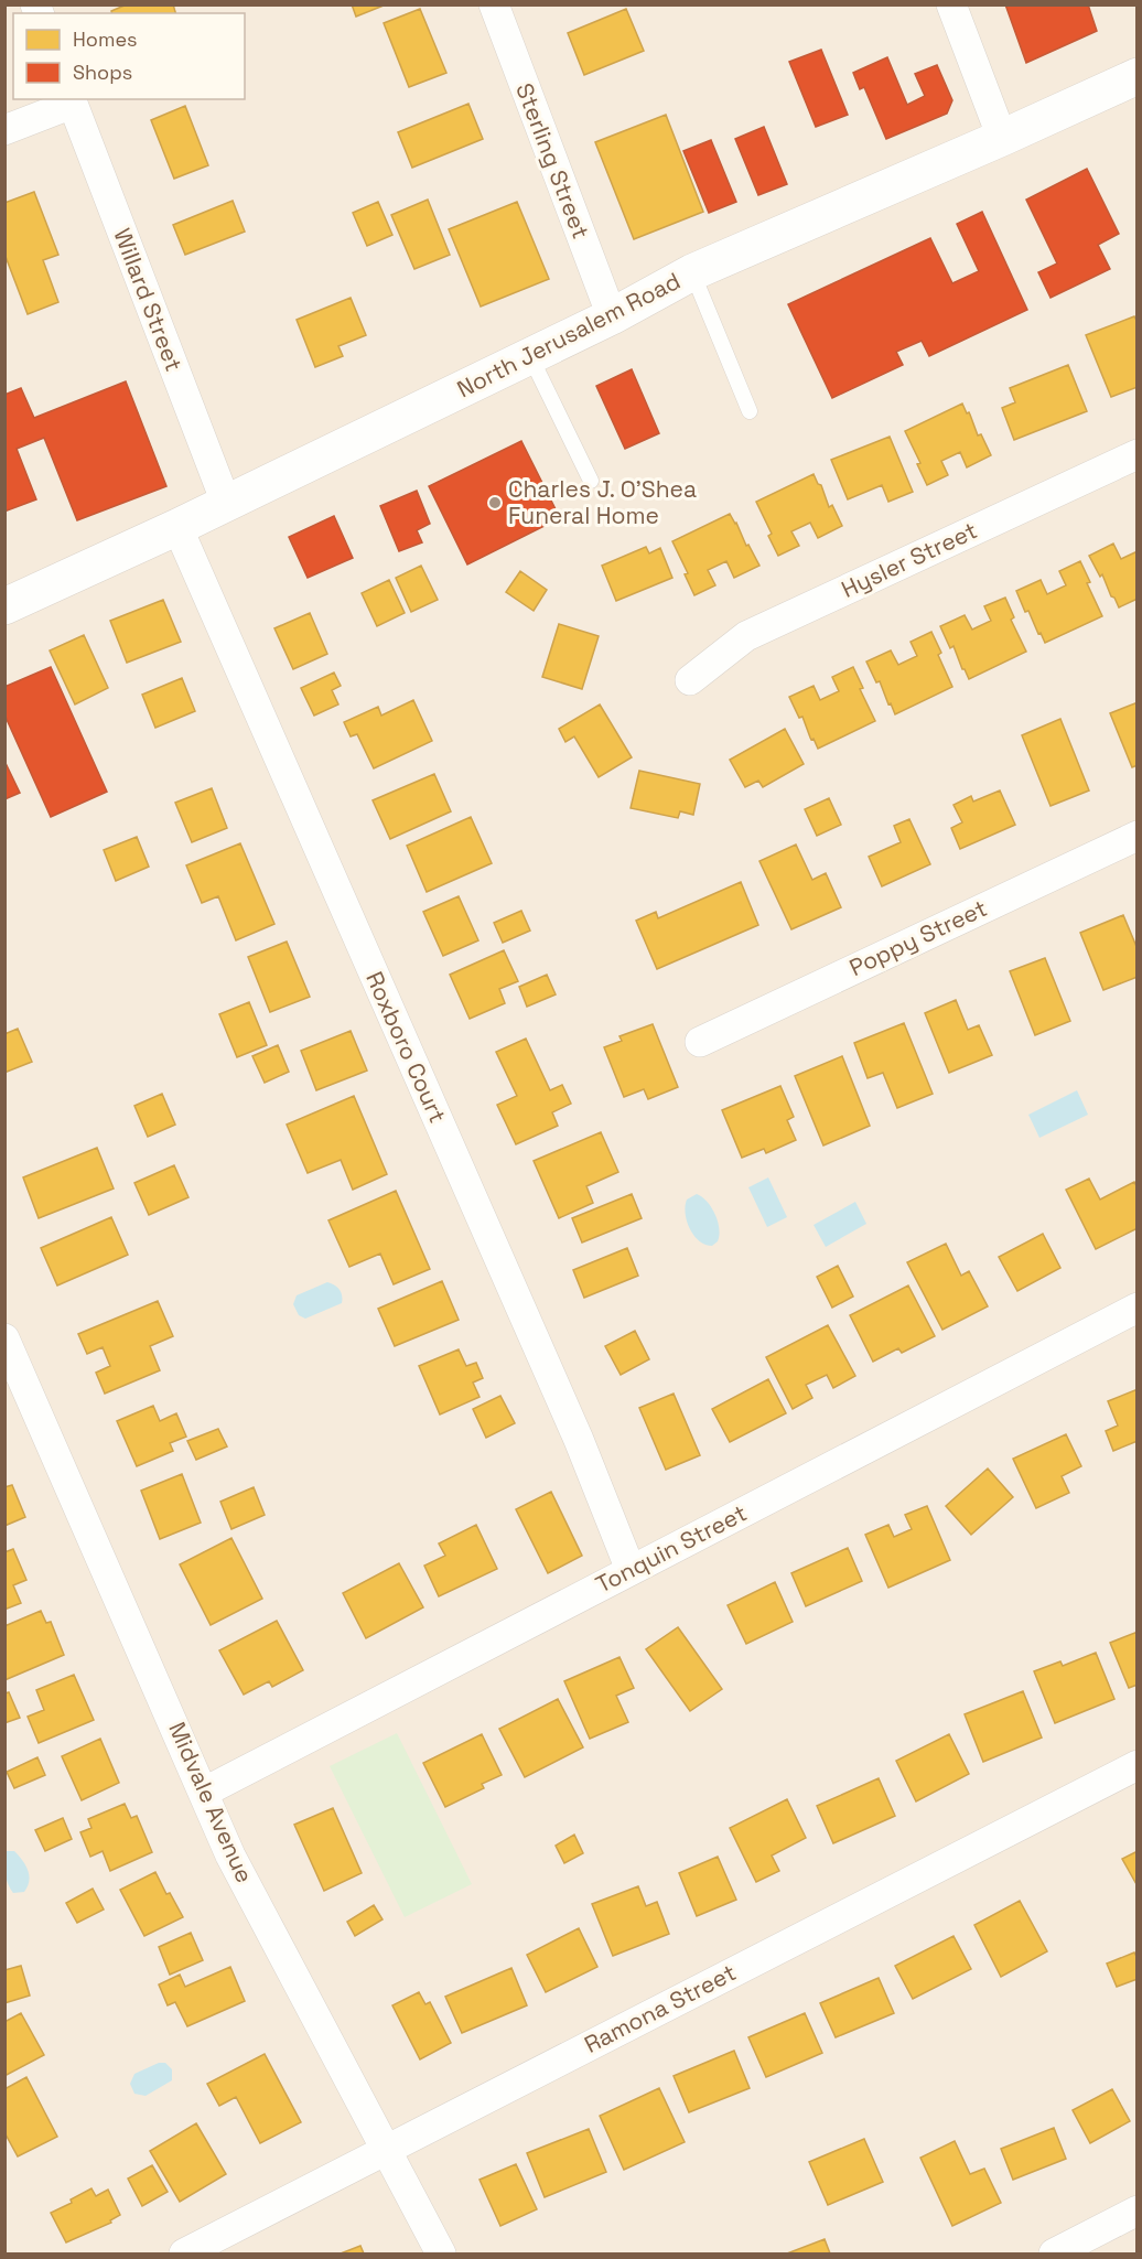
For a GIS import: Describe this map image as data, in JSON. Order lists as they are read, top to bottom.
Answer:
{
  "streets": {
    "main road": ["North Jerusalem Road"],
    "street": [
      "Sterling Street",
      "Willard Street",
      "Hysler Street",
      "Poppy Street",
      "Roxboro Court",
      "Tonquin Street",
      "Midvale Avenue",
      "Ramona Street"
    ]
  },
  "crossings": [
    ["Sterling Street", "North Jerusalem Road"],
    ["Willard Street", "North Jerusalem Road"],
    ["North Jerusalem Road", "Roxboro Court"],
    ["Roxboro Court", "Tonquin Street"],
    ["Tonquin Street", "Midvale Avenue"],
    ["Midvale Avenue", "Ramona Street"]
  ],
  "places": ["Charles J. O’Shea Funeral Home"],
  "legend": ["Homes", "Shops"]
}
